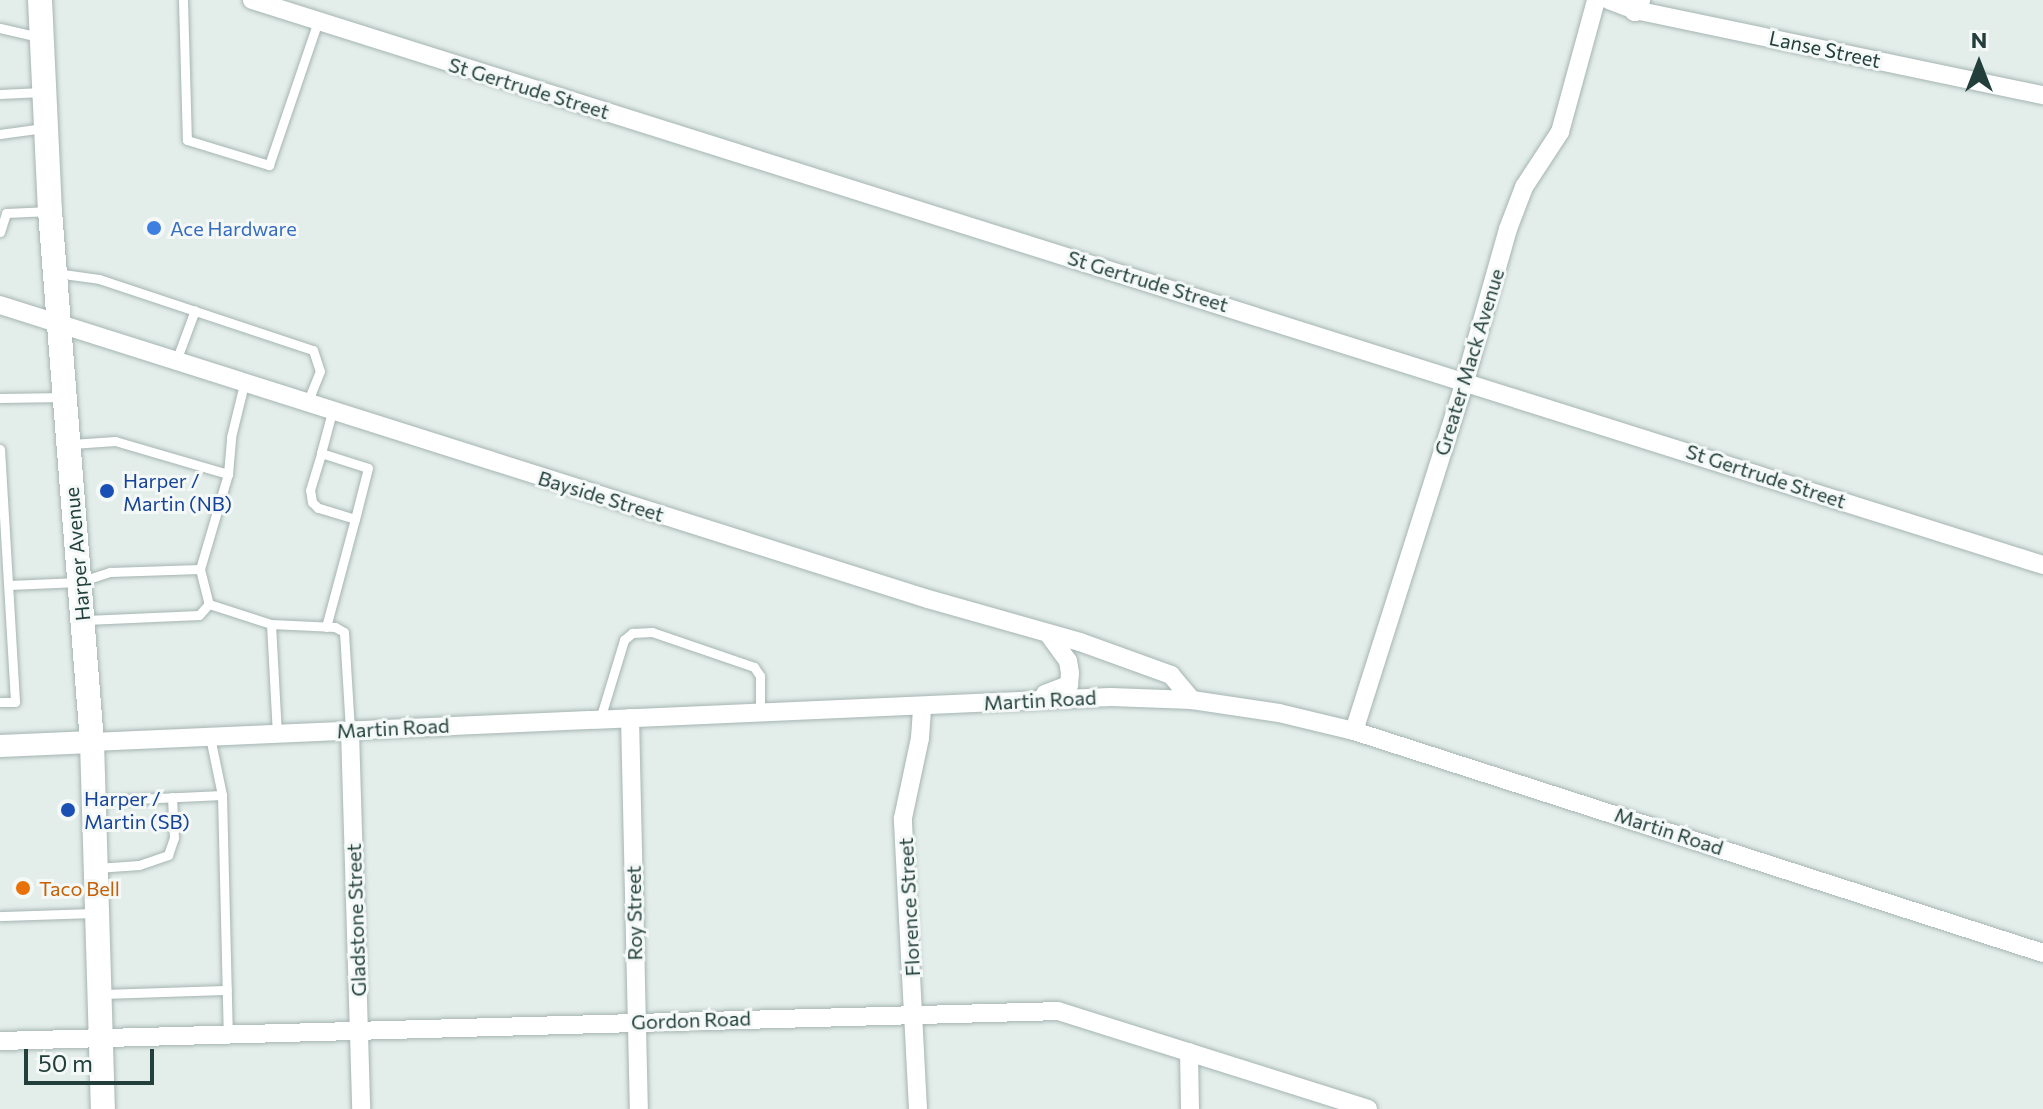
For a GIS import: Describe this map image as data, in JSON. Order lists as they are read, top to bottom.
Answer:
{
  "streets": {
    "main road": ["Harper Avenue"],
    "street": [
      "Lanse Street",
      "St Gertrude Street",
      "Greater Mack Avenue",
      "Bayside Street",
      "Martin Road",
      "Florence Street",
      "Roy Street",
      "Gladstone Street",
      "Gordon Road"
    ]
  },
  "crossings": [
    ["St Gertrude Street", "Greater Mack Avenue"],
    ["Greater Mack Avenue", "Martin Road"],
    ["Bayside Street", "Harper Avenue"],
    ["Bayside Street", "Martin Road"],
    ["Harper Avenue", "Martin Road"],
    ["Harper Avenue", "Gordon Road"],
    ["Martin Road", "Florence Street"],
    ["Martin Road", "Roy Street"],
    ["Martin Road", "Gladstone Street"],
    ["Florence Street", "Gordon Road"],
    ["Roy Street", "Gordon Road"],
    ["Gladstone Street", "Gordon Road"]
  ],
  "places": [
    "Ace Hardware",
    "Harper / Martin (NB)",
    "Harper / Martin (SB)",
    "Taco Bell"
  ],
  "scale_bar": "50 m",
  "north": "top"
}
